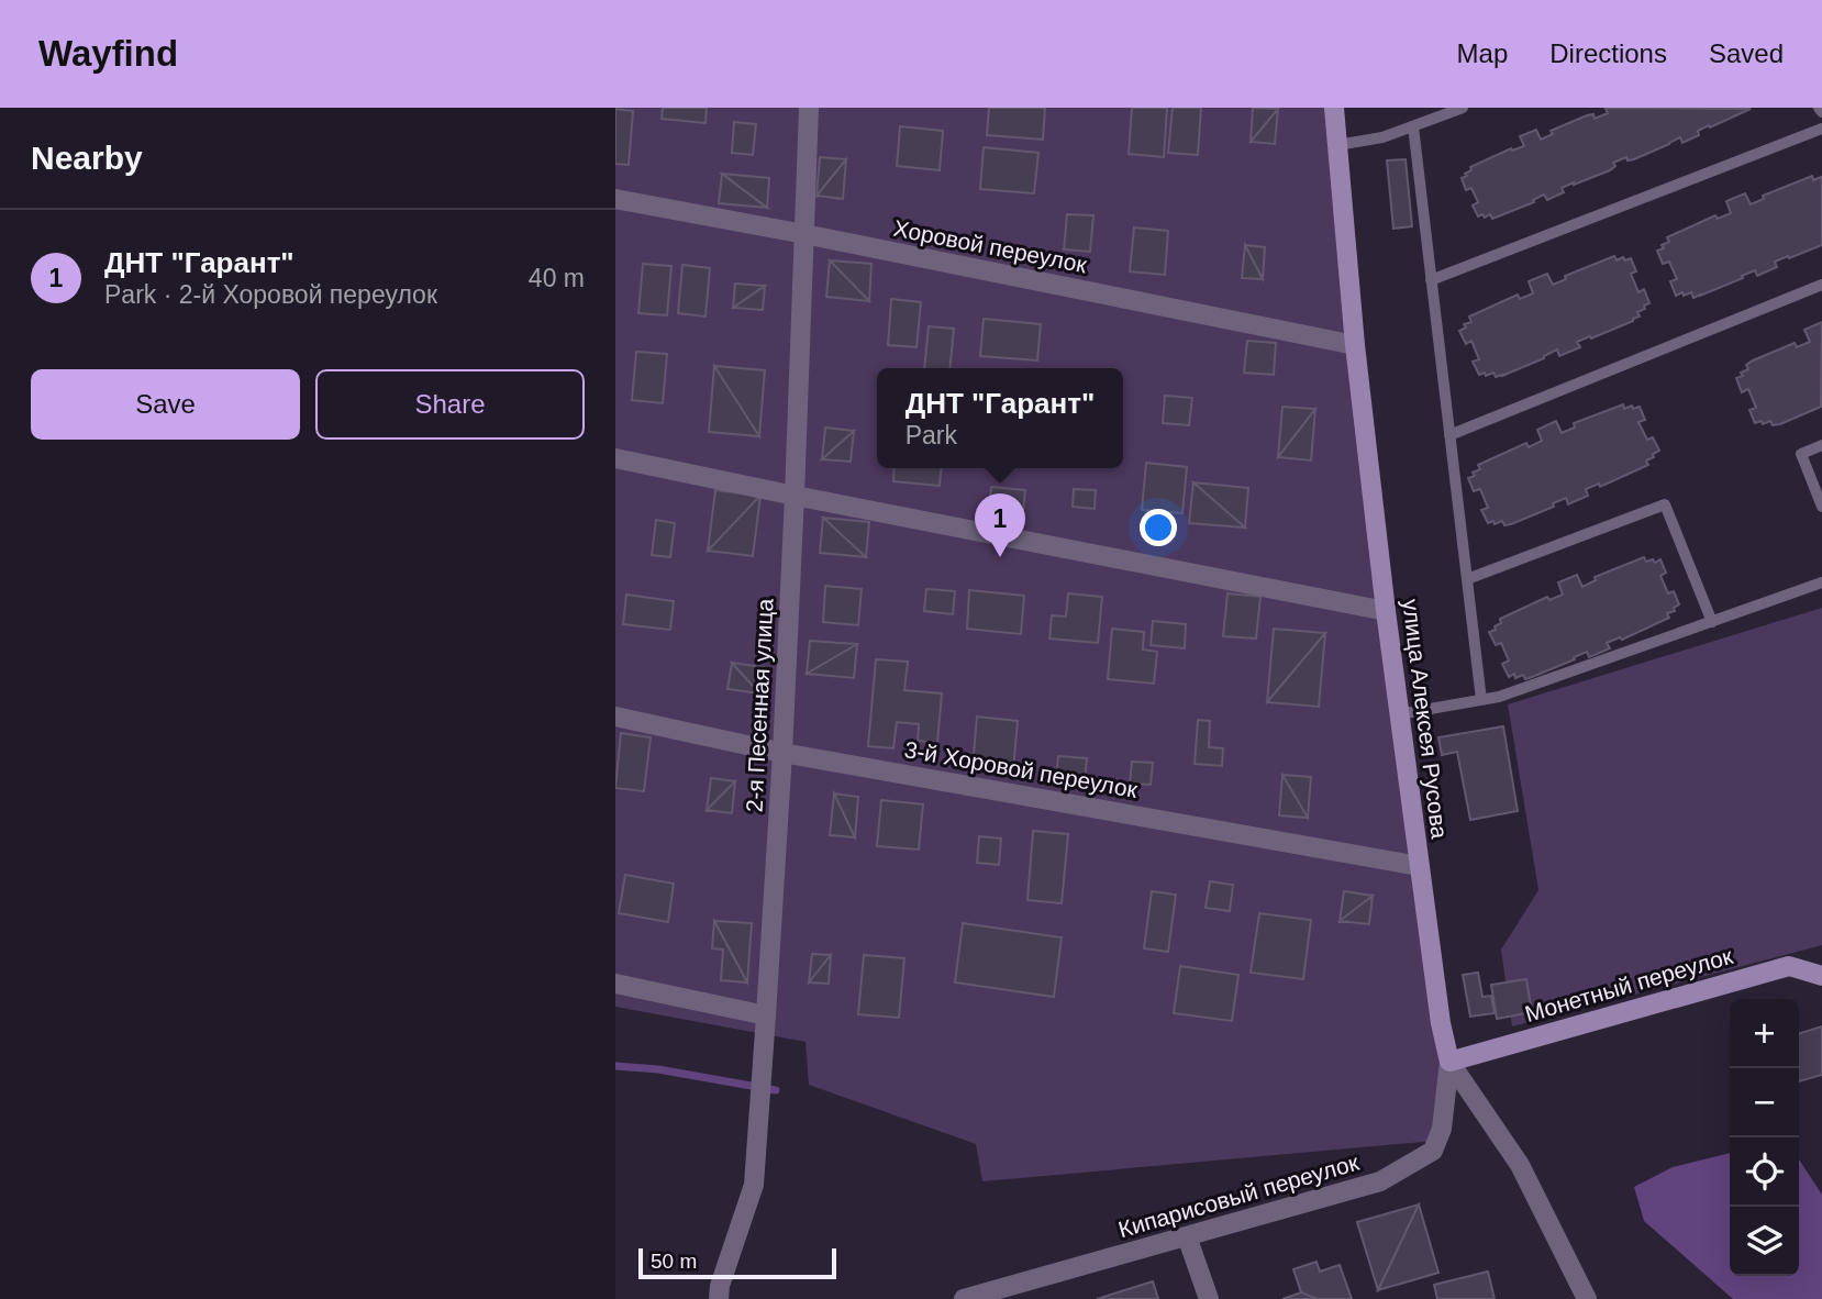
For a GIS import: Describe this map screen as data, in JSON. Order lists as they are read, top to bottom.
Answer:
{
  "streets": {
    "street": [
      "Хоровой переулок",
      "2-я Песенная улица",
      "улица Алексея Русова",
      "3-й Хоровой переулок",
      "Монетный переулок",
      "Кипарисовый переулок"
    ]
  },
  "crossings": [
    ["Хоровой переулок", "2-я Песенная улица"],
    ["Хоровой переулок", "улица Алексея Русова"],
    ["2-я Песенная улица", "3-й Хоровой переулок"],
    ["улица Алексея Русова", "3-й Хоровой переулок"],
    ["улица Алексея Русова", "Монетный переулок"],
    ["улица Алексея Русова", "Кипарисовый переулок"],
    ["Монетный переулок", "Кипарисовый переулок"]
  ],
  "scale_bar": "50 m",
  "page": {
    "header": "Wayfind",
    "nav": ["Map", "Directions", "Saved"],
    "heading": "Nearby",
    "list": [
      {
        "mark": "1",
        "name": "ДНТ \"Гарант\"",
        "note": "Park · 2-й Хоровой переулок",
        "value": "40 m"
      }
    ],
    "buttons": ["Save", "Share"],
    "popup": ["ДНТ \"Гарант\"", "Park"],
    "pins": "1",
    "map_buttons": ["+", "−"],
    "scale": "50 m"
  }
}
